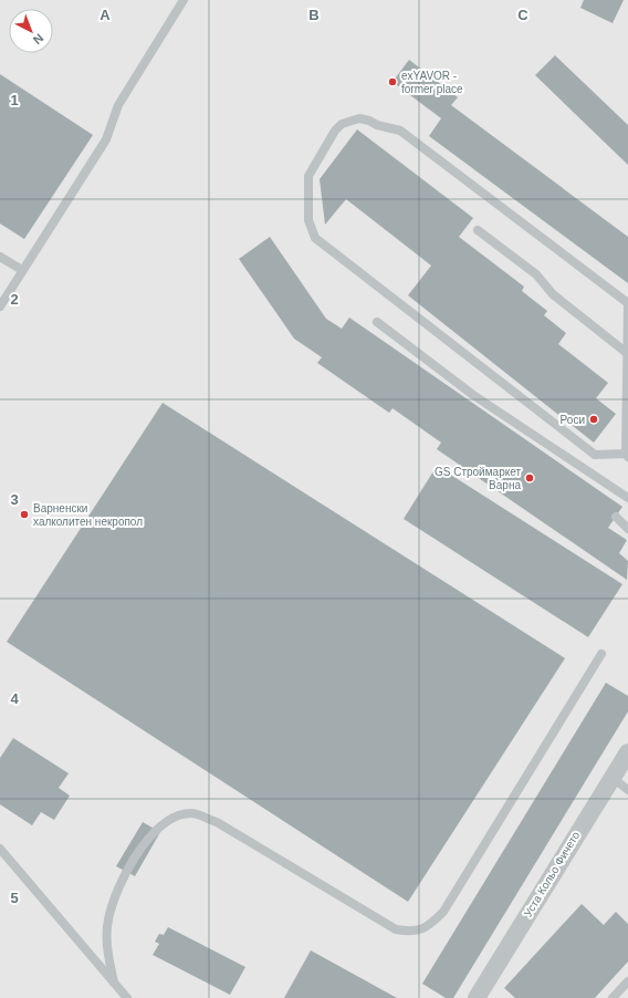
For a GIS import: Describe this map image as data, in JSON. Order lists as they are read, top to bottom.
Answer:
{
  "streets": {
    "street": ["Уста Кольо Фичето"]
  },
  "places": [
    "exYAVOR - former place",
    "Роси",
    "GS Строймаркет Варна",
    "Варненски халколитен некропол"
  ],
  "north": "bottom right",
  "grid": {
    "columns": ["A", "B", "C"],
    "rows": [
      "1",
      "2",
      "3",
      "4",
      "5"
    ]
  }
}
